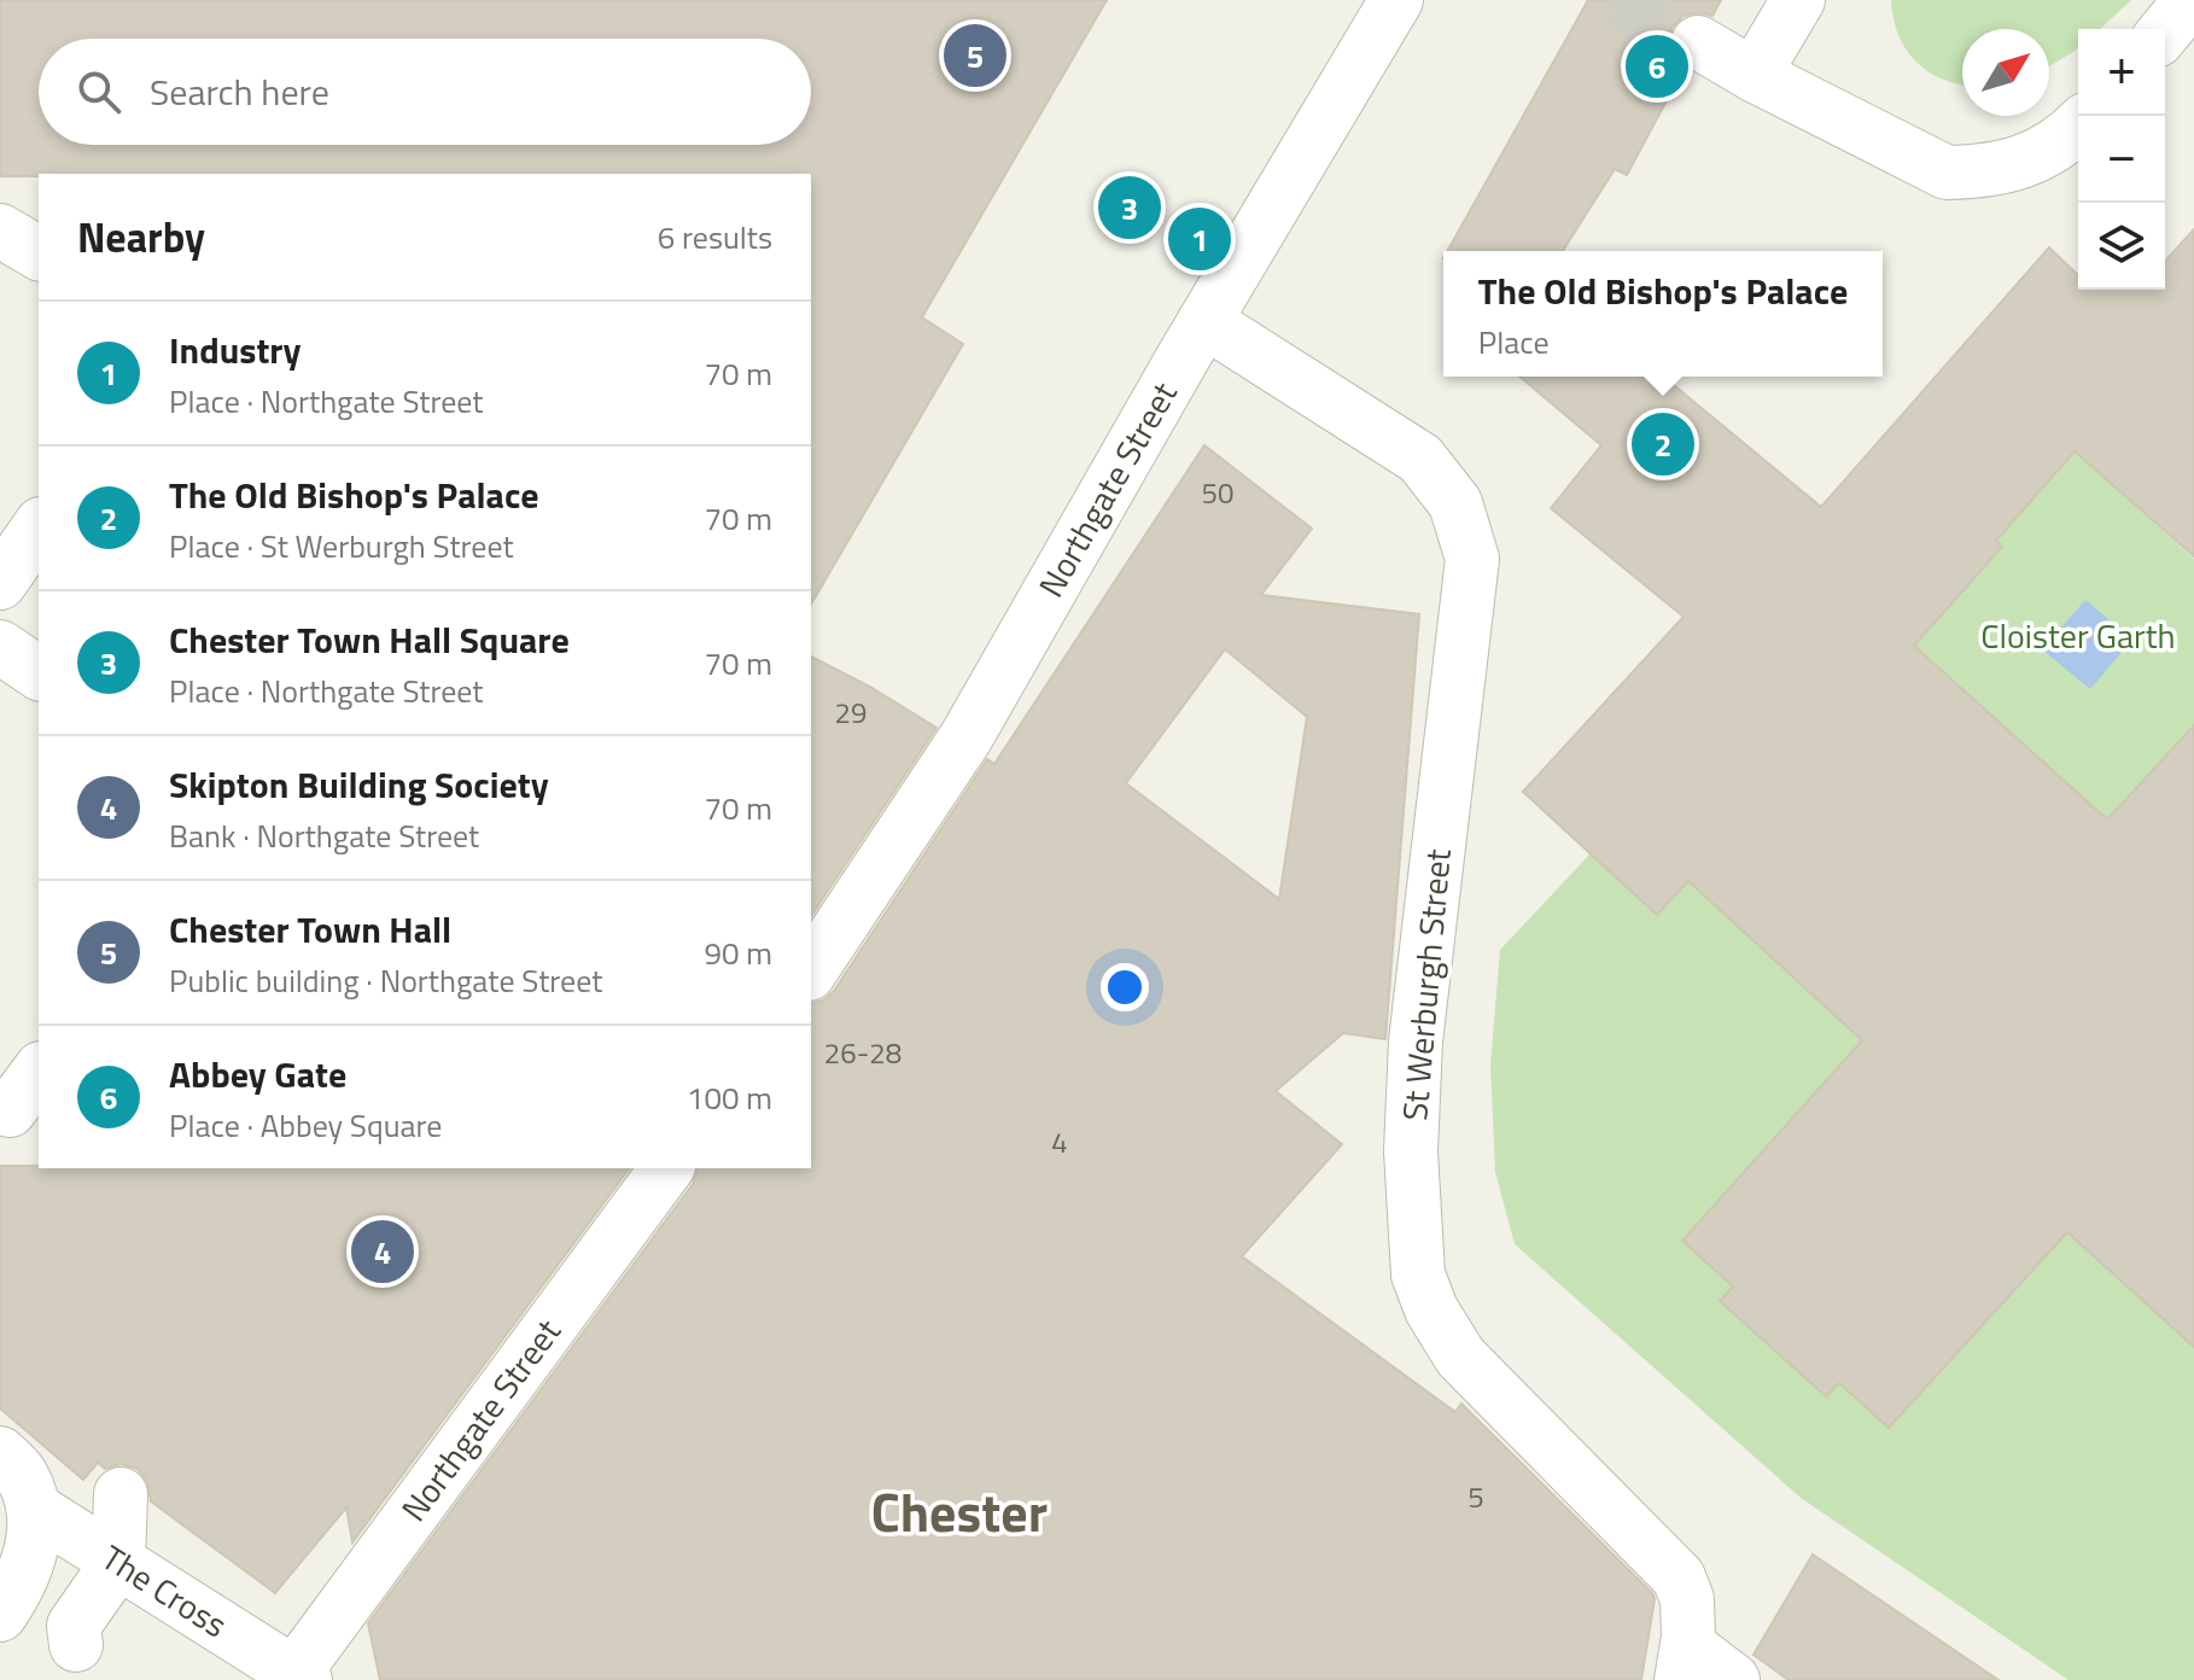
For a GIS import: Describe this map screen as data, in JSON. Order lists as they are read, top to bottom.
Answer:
{
  "streets": {
    "street": ["Northgate Street", "St Werburgh Street", "The Cross"]
  },
  "crossings": [
    ["Northgate Street", "St Werburgh Street"],
    ["Northgate Street", "The Cross"]
  ],
  "districts": ["Chester"],
  "parks": ["Cloister Garth"],
  "house_numbers": [
    "50",
    "29",
    "26-28",
    "4",
    "5"
  ],
  "north": "top right",
  "page": {
    "pins": [
      "5",
      "6",
      "3",
      "1",
      "2",
      "4"
    ],
    "map_buttons": ["+", "−"],
    "search": "Search here",
    "heading": ["Nearby", "6 results"],
    "popup": ["The Old Bishop's Palace", "Place"],
    "list": [
      {
        "mark": "1",
        "name": "Industry",
        "note": "Place · Northgate Street",
        "value": "70 m"
      },
      {
        "mark": "2",
        "name": "The Old Bishop's Palace",
        "note": "Place · St Werburgh Street",
        "value": "70 m"
      },
      {
        "mark": "3",
        "name": "Chester Town Hall Square",
        "note": "Place · Northgate Street",
        "value": "70 m"
      },
      {
        "mark": "4",
        "name": "Skipton Building Society",
        "note": "Bank · Northgate Street",
        "value": "70 m"
      },
      {
        "mark": "5",
        "name": "Chester Town Hall",
        "note": "Public building · Northgate Street",
        "value": "90 m"
      },
      {
        "mark": "6",
        "name": "Abbey Gate",
        "note": "Place · Abbey Square",
        "value": "100 m"
      }
    ]
  }
}
